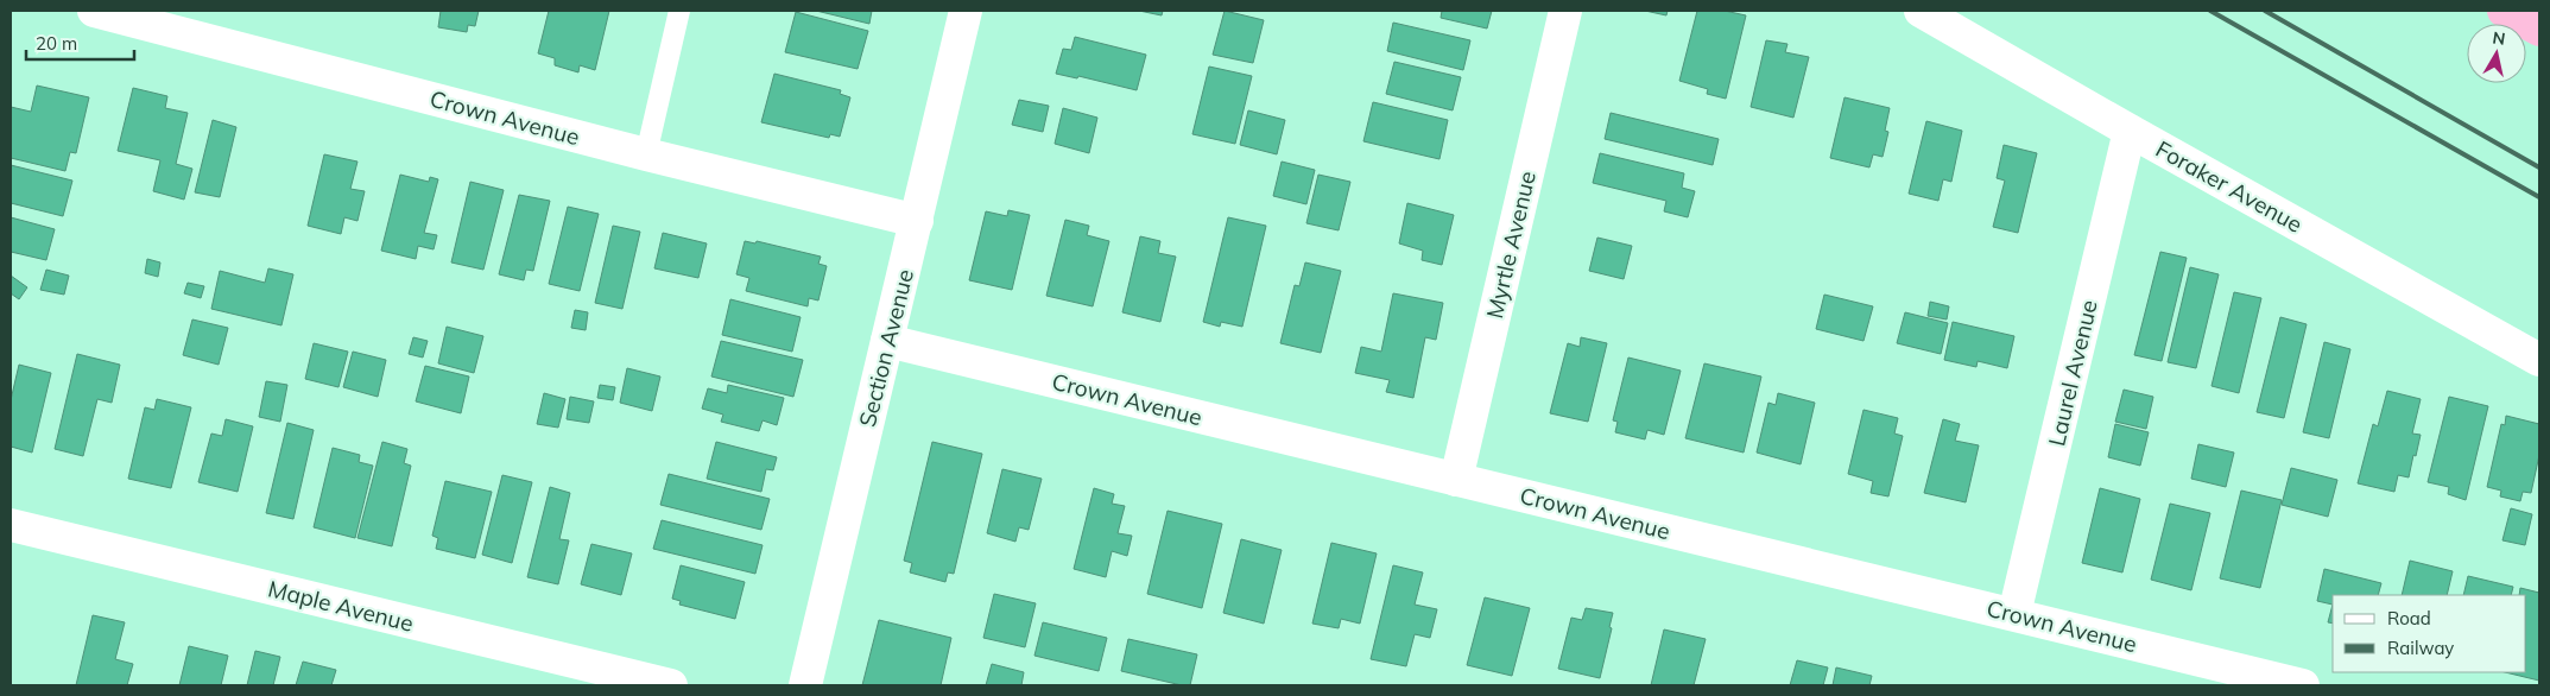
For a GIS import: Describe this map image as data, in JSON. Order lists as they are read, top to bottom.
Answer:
{
  "streets": {
    "street": [
      "Crown Avenue",
      "Foraker Avenue",
      "Myrtle Avenue",
      "Section Avenue",
      "Laurel Avenue",
      "Maple Avenue"
    ]
  },
  "crossings": [
    ["Crown Avenue", "Myrtle Avenue"],
    ["Crown Avenue", "Section Avenue"],
    ["Crown Avenue", "Laurel Avenue"],
    ["Foraker Avenue", "Laurel Avenue"]
  ],
  "legend": ["Road", "Railway"],
  "scale_bar": "20 m",
  "north": "top"
}
